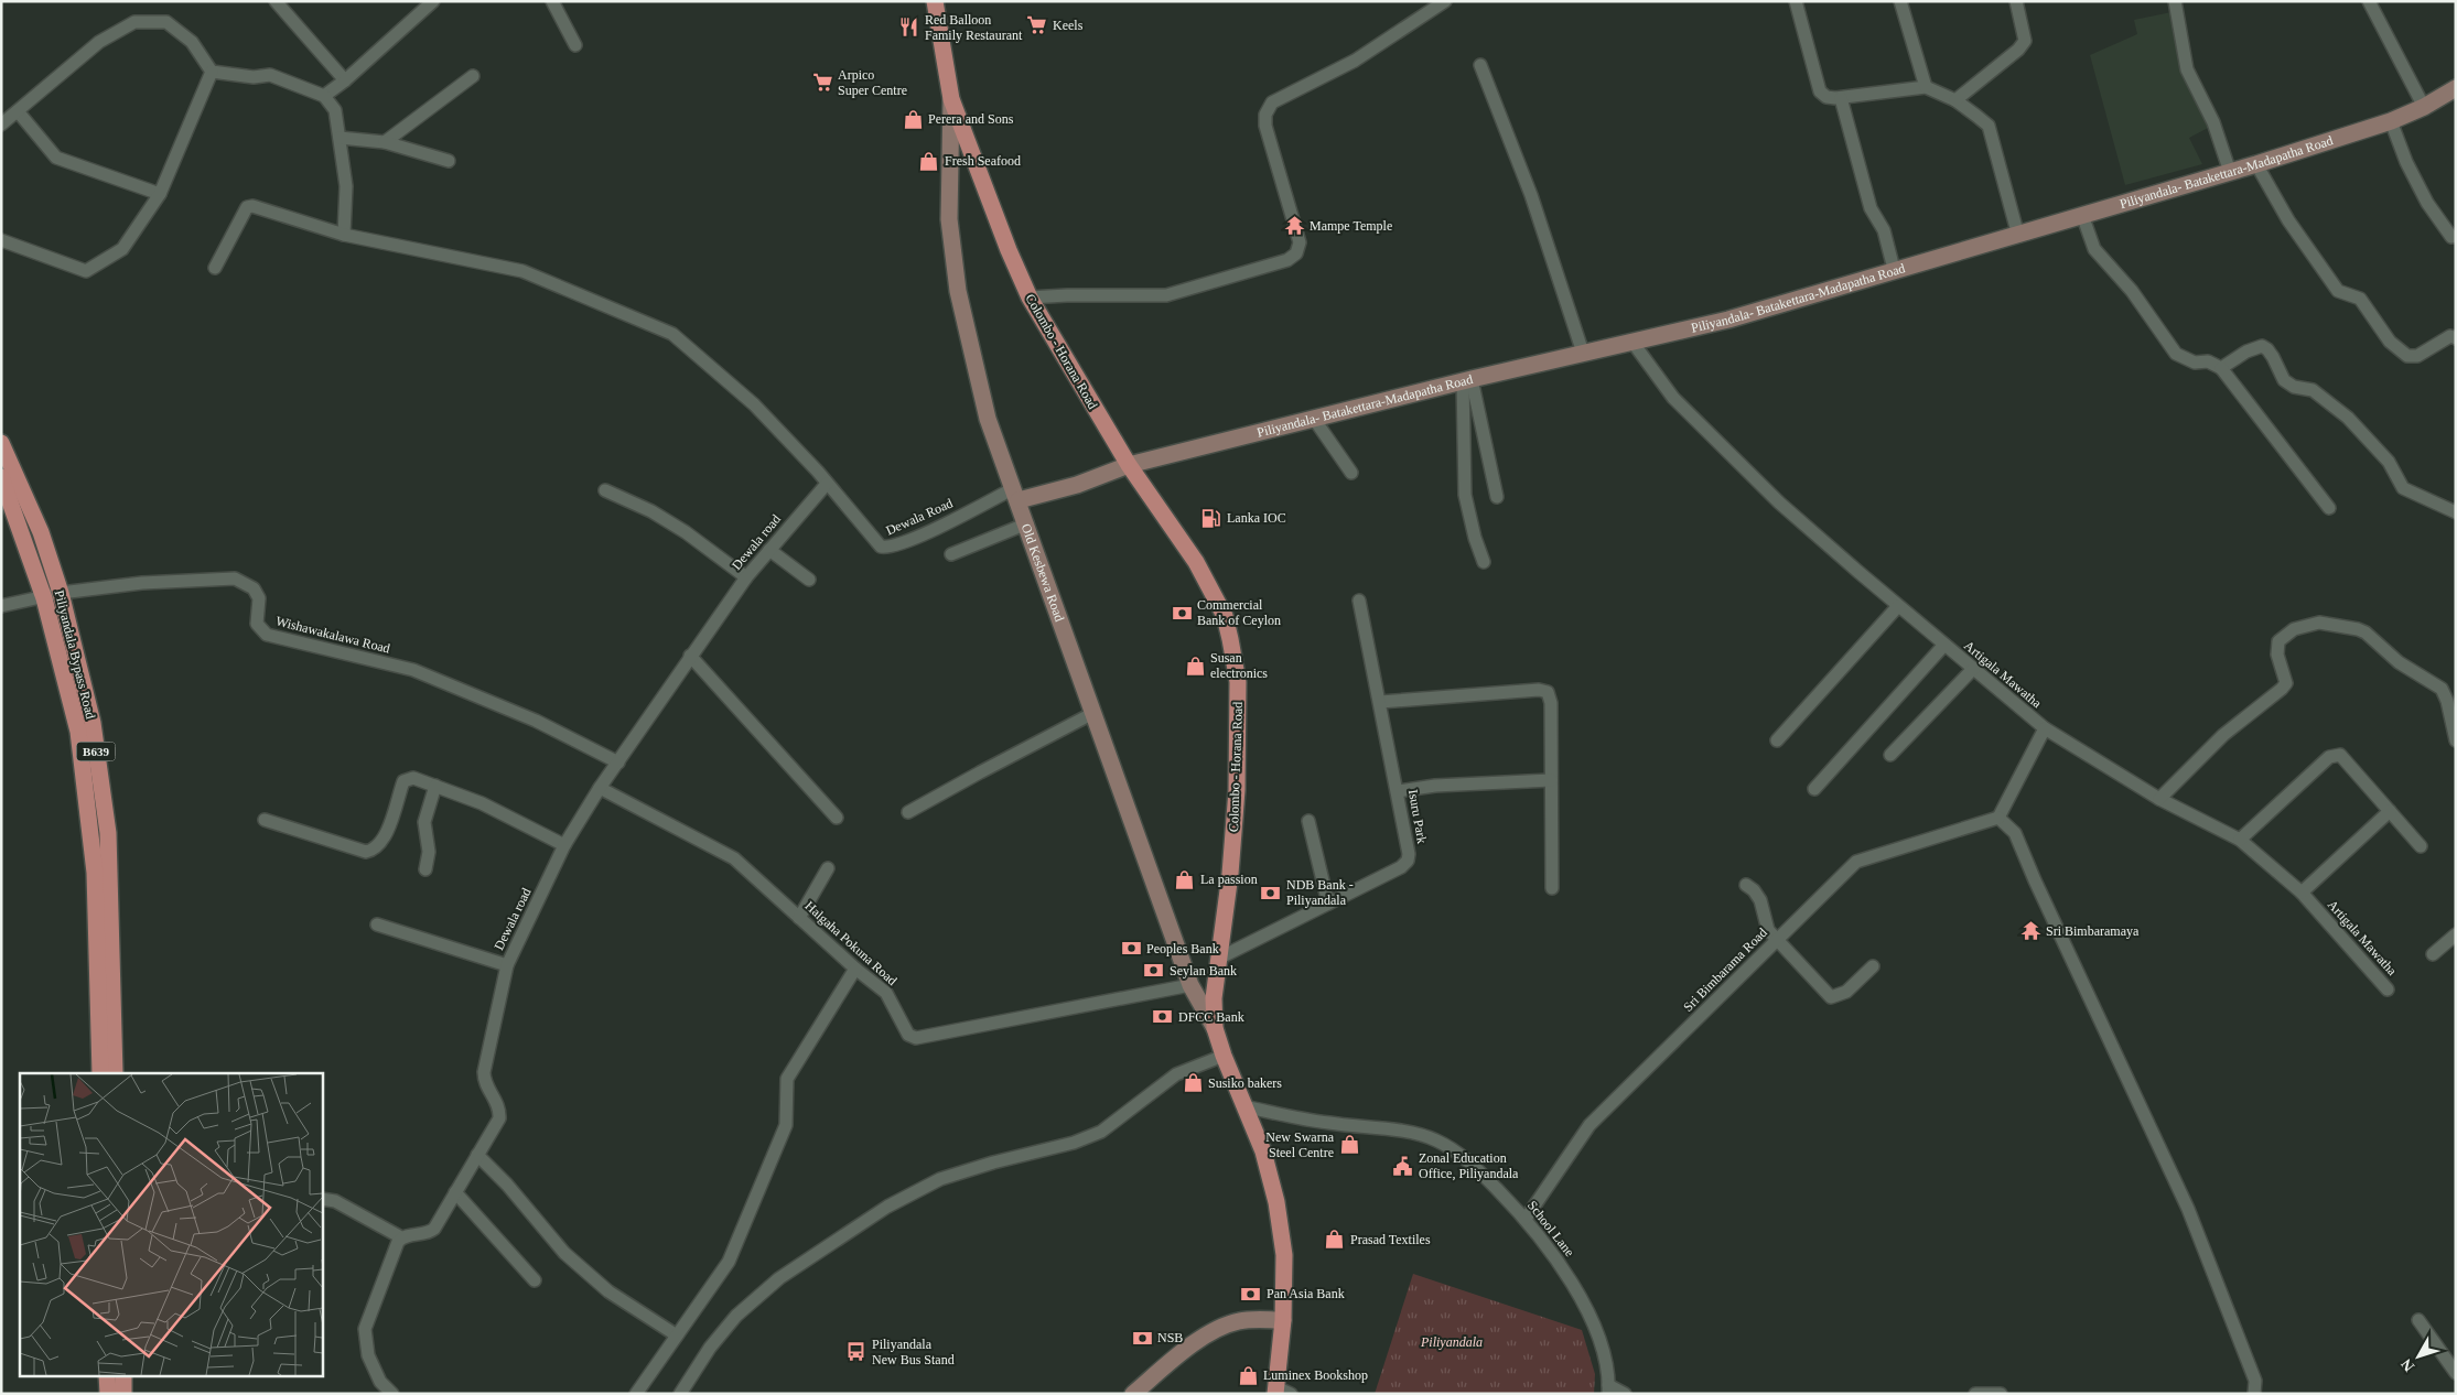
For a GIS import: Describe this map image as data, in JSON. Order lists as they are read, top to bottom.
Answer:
{
  "streets": {
    "main road": ["Colombo - Horana Road", "Piliyandala Bypass Road", "B639"],
    "street": [
      "Piliyandala- Batakettara-Madapatha Road",
      "Dewala Road",
      "Dewala road",
      "Old Kesbewa Road",
      "Wishawakalawa Road",
      "Artigala Mawatha",
      "Isuru Park",
      "Halgaha Pokuna Road",
      "Sri Bimbarama Road",
      "School Lane"
    ]
  },
  "crossings": [
    ["Piliyandala- Batakettara-Madapatha Road", "Colombo - Horana Road"],
    ["Piliyandala- Batakettara-Madapatha Road", "Dewala Road"],
    ["Piliyandala- Batakettara-Madapatha Road", "Old Kesbewa Road"],
    ["Piliyandala- Batakettara-Madapatha Road", "Artigala Mawatha"],
    ["Colombo - Horana Road", "Old Kesbewa Road"],
    ["Colombo - Horana Road", "Isuru Park"],
    ["Colombo - Horana Road", "School Lane"],
    ["Dewala Road", "Dewala road"],
    ["Dewala Road", "Old Kesbewa Road"],
    ["Dewala road", "Wishawakalawa Road"],
    ["Dewala road", "Halgaha Pokuna Road"],
    ["Old Kesbewa Road", "Halgaha Pokuna Road"],
    ["Wishawakalawa Road", "Piliyandala Bypass Road"],
    ["Sri Bimbarama Road", "School Lane"]
  ],
  "parks": ["Piliyandala"],
  "places": {
    "supermarket": ["Keels", "Arpico Super Centre"],
    "restaurant": ["Red Balloon Family Restaurant"],
    "shop": [
      "Perera and Sons",
      "Fresh Seafood",
      "Susan electronics",
      "La passion",
      "Susiko bakers",
      "New Swarna Steel Centre",
      "Prasad Textiles",
      "Luminex Bookshop"
    ],
    "temple": ["Mampe Temple", "Sri Bimbaramaya"],
    "fuel station": ["Lanka IOC"],
    "bank": [
      "Commercial Bank of Ceylon",
      "NDB Bank - Piliyandala",
      "Peoples Bank",
      "Seylan Bank",
      "DFCC Bank",
      "Pan Asia Bank",
      "NSB"
    ],
    "public building": ["Zonal Education Office, Piliyandala"],
    "bus stop": ["Piliyandala New Bus Stand"]
  },
  "north": "bottom left"
}
